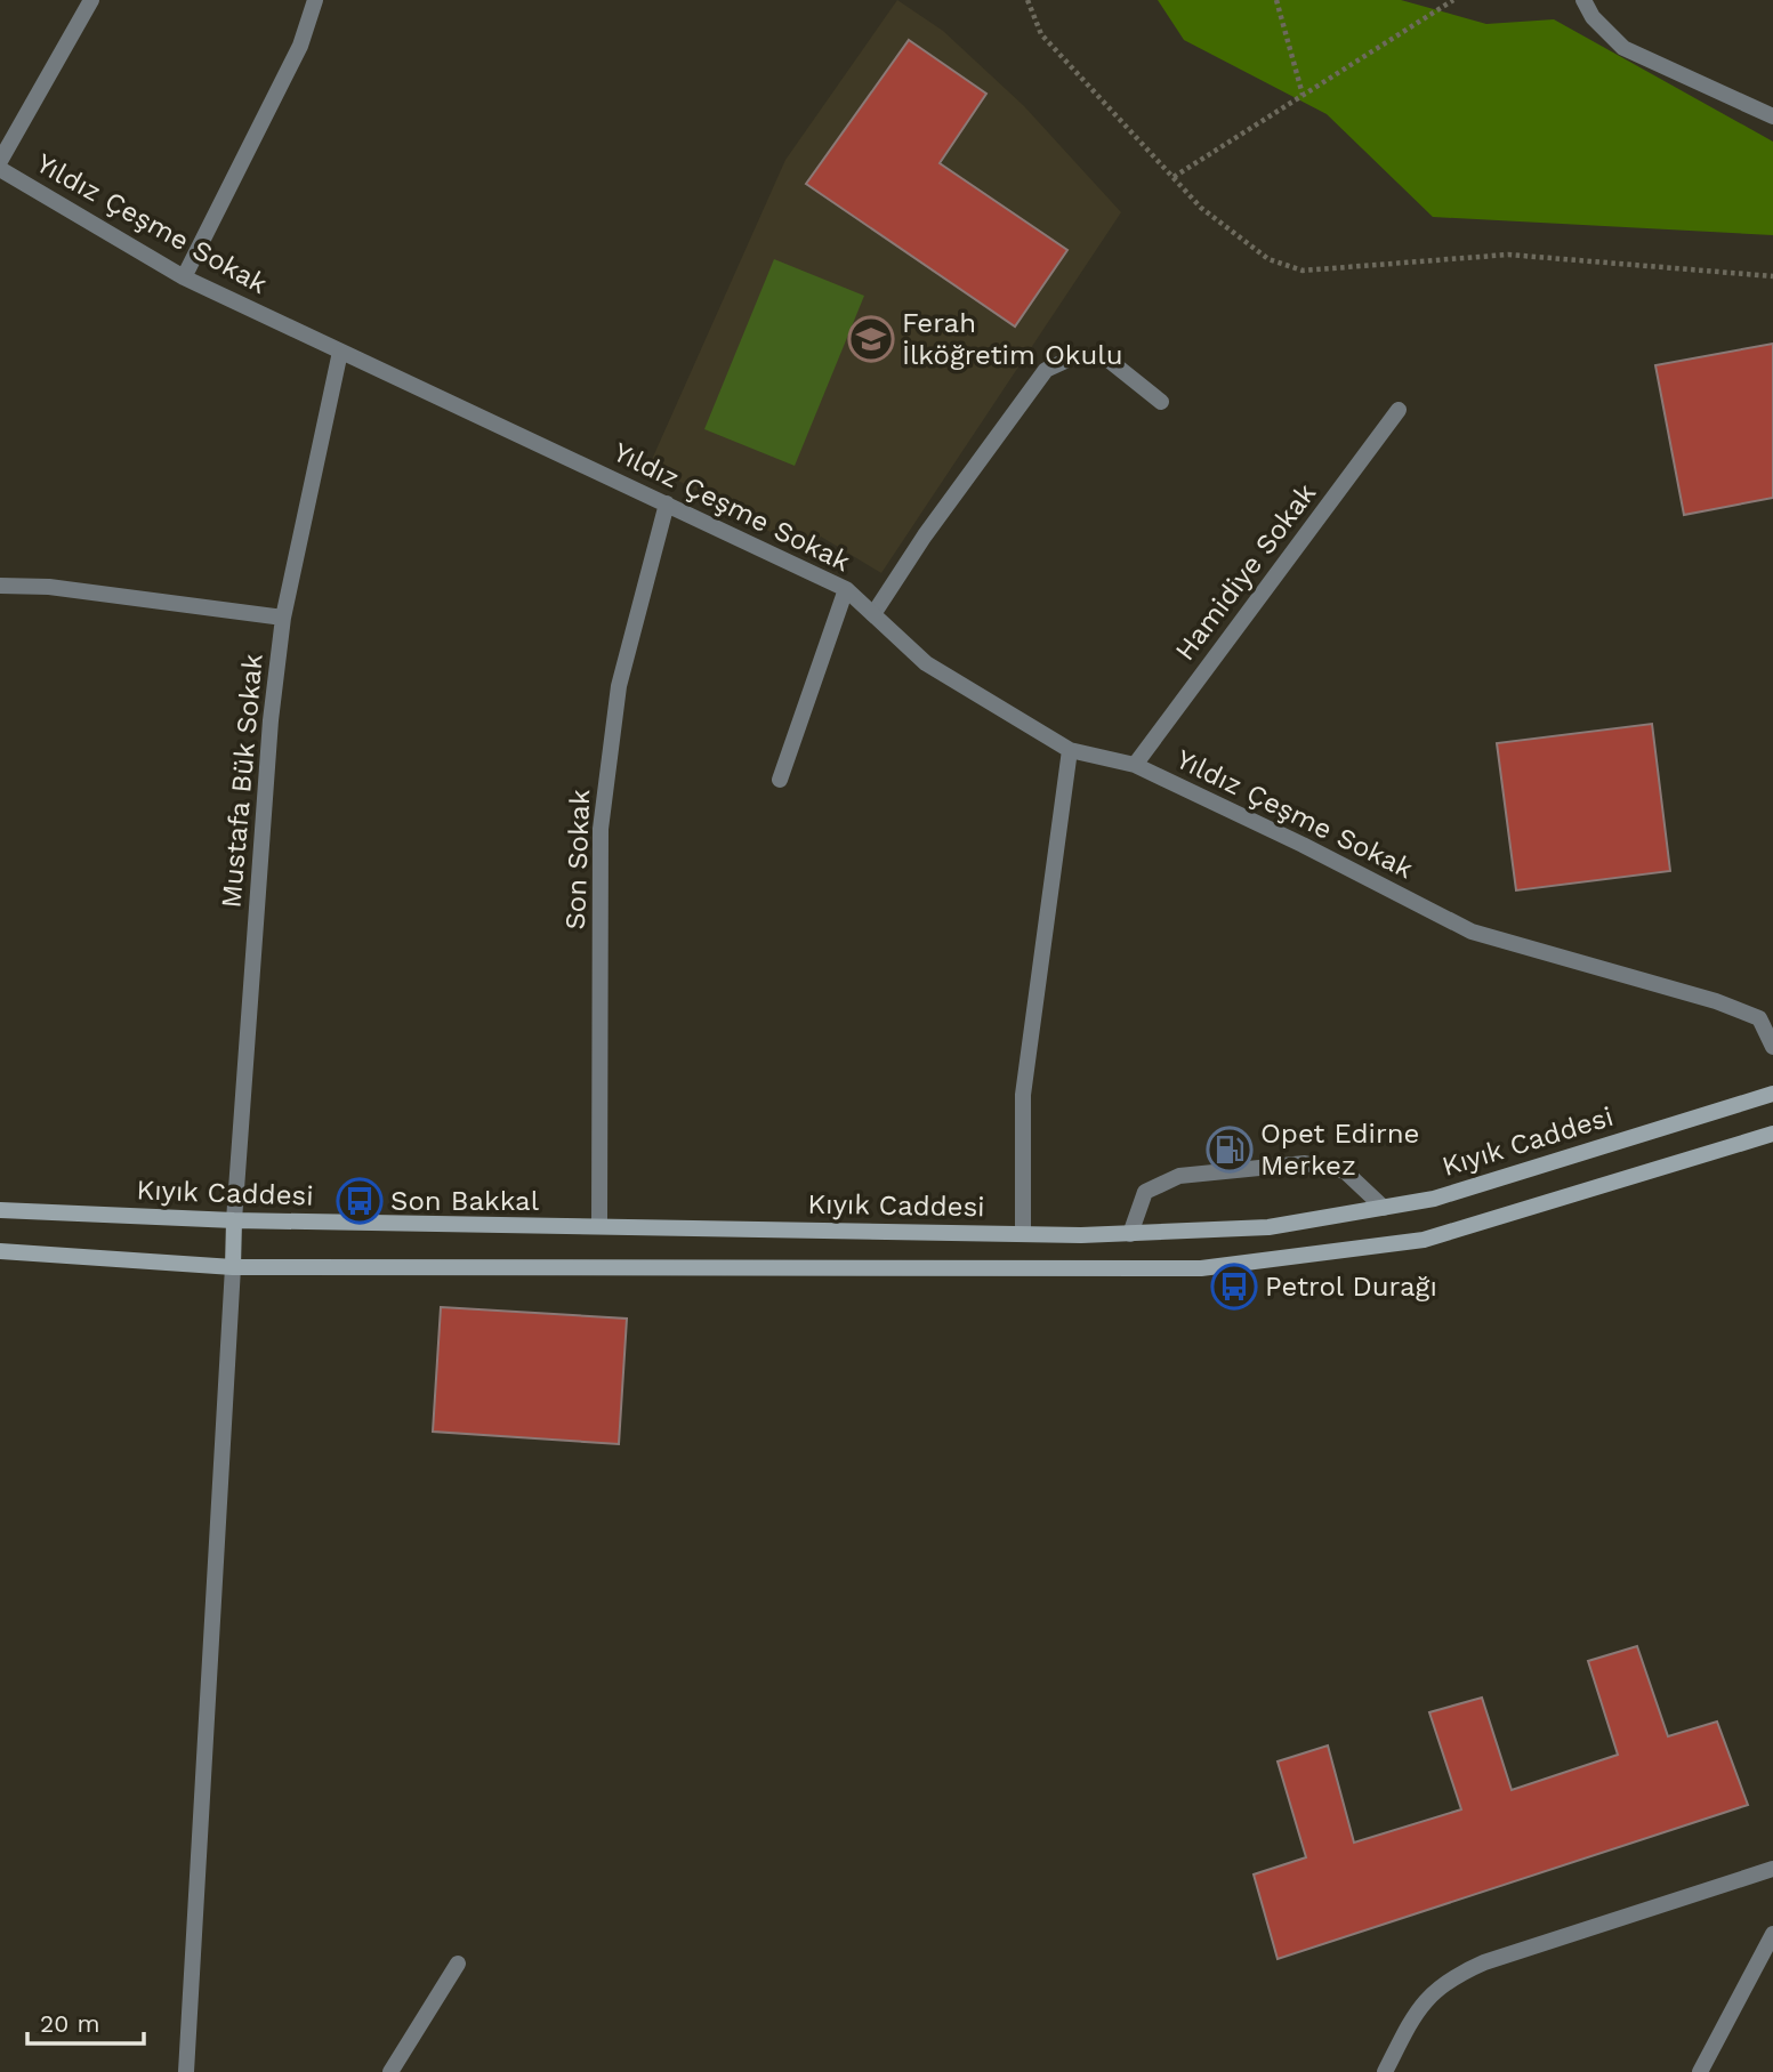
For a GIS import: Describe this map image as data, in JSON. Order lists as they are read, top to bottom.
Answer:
{
  "streets": {
    "main road": ["Kıyık Caddesi"],
    "street": [
      "Yıldız Çeşme Sokak",
      "Hamidiye Sokak",
      "Mustafa Bük Sokak",
      "Son Sokak"
    ]
  },
  "crossings": [
    ["Yıldız Çeşme Sokak", "Hamidiye Sokak"],
    ["Yıldız Çeşme Sokak", "Mustafa Bük Sokak"],
    ["Yıldız Çeşme Sokak", "Son Sokak"],
    ["Mustafa Bük Sokak", "Kıyık Caddesi"],
    ["Son Sokak", "Kıyık Caddesi"]
  ],
  "places": {
    "school or university": ["Ferah İlköğretim Okulu"],
    "fuel station": ["Opet Edirne Merkez"],
    "bus stop": ["Son Bakkal", "Petrol Durağı"]
  },
  "scale_bar": "20 m"
}
